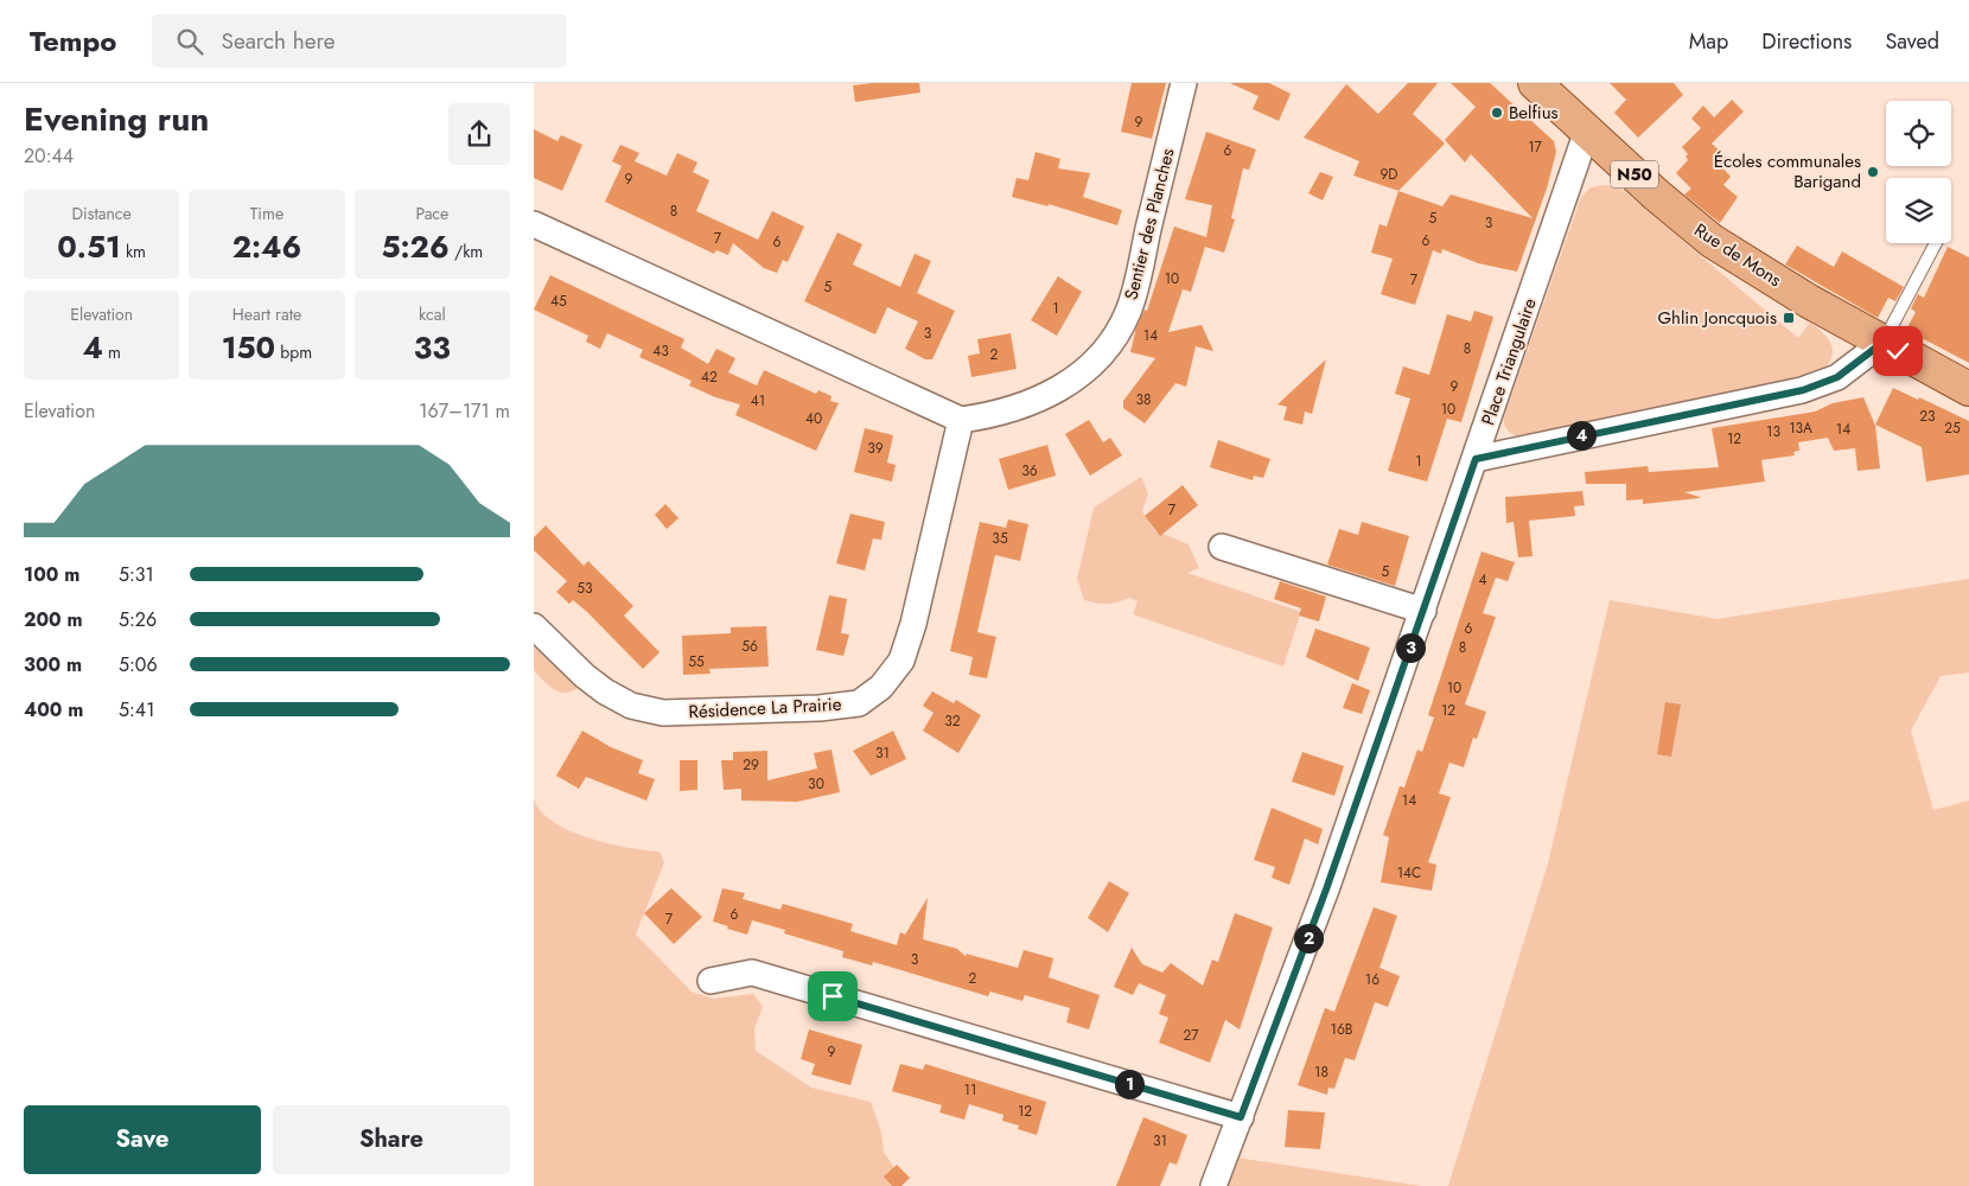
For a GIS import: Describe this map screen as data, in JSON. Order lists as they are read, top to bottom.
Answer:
{
  "streets": {
    "main road": ["N50", "Rue de Mons"],
    "street": ["Sentier des Planches", "Place Triangulaire", "Résidence La Prairie"]
  },
  "crossings": [
    ["Sentier des Planches", "Résidence La Prairie"],
    ["Rue de Mons", "Place Triangulaire"]
  ],
  "places": {
    "other": ["Belfius", "Écoles communales Barigand"],
    "transit": ["Ghlin Joncquois"]
  },
  "house_numbers": [
    "9",
    "17",
    "6",
    "9D",
    "9",
    "8",
    "5",
    "3",
    "7",
    "6",
    "6",
    "10",
    "7",
    "5",
    "45",
    "1",
    "3",
    "14",
    "8",
    "43",
    "2",
    "42",
    "9",
    "38",
    "41",
    "10",
    "23",
    "40",
    "13A",
    "25",
    "14",
    "13",
    "12",
    "39",
    "1",
    "36",
    "7",
    "35",
    "5",
    "4",
    "53",
    "6",
    "56",
    "8",
    "55",
    "10",
    "12",
    "32",
    "31",
    "29",
    "30",
    "14",
    "14C",
    "6",
    "7",
    "3",
    "2",
    "16",
    "16B",
    "27",
    "9",
    "18",
    "11",
    "12",
    "31"
  ],
  "page": {
    "header": "Tempo",
    "search": "Search here",
    "nav": ["Map", "Directions", "Saved"],
    "heading": ["Evening run", "20:44"],
    "stats": [
      ["Distance", "0.51 km"],
      ["Time", "2:46"],
      ["Pace", "5:26 /km"],
      ["Elevation", "4 m"],
      ["Heart rate", "150 bpm"],
      ["kcal", "33"]
    ],
    "chart": ["Elevation", "167–171 m"],
    "pins": [
      "4",
      "3",
      "2",
      "1"
    ],
    "list": [
      {
        "name": "100 m",
        "note": "5:31"
      },
      {
        "name": "200 m",
        "note": "5:26"
      },
      {
        "name": "300 m",
        "note": "5:06"
      },
      {
        "name": "400 m",
        "note": "5:41"
      }
    ],
    "buttons": ["Save", "Share"]
  }
}
